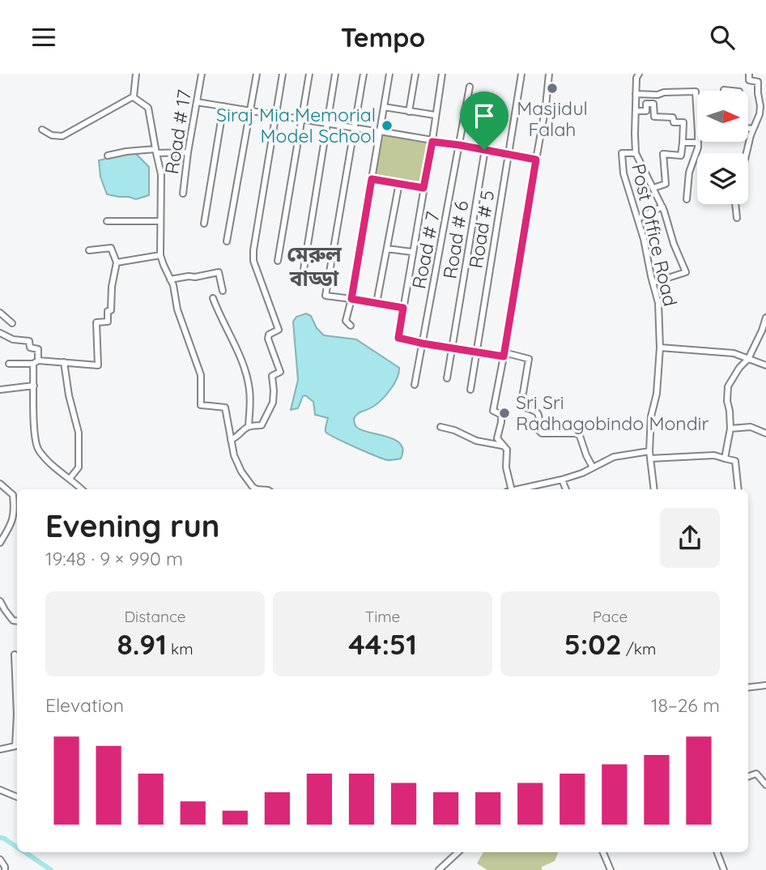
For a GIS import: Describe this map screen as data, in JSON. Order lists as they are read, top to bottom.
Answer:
{
  "streets": {
    "street": [
      "Road # 17",
      "Road # 5",
      "Post Office Road",
      "Road # 6",
      "Road # 7"
    ]
  },
  "districts": ["মেরুল বাড্ডা"],
  "places": ["Masjidul Falah", "Siraj Mia Memorial Model School", "Sri Sri Radhagobindo Mondir"],
  "north": "right",
  "page": {
    "header": "Tempo",
    "heading": ["Evening run", "19:48 · 9 × 990 m"],
    "stats": [
      ["Distance", "8.91 km"],
      ["Time", "44:51"],
      ["Pace", "5:02 /km"]
    ],
    "chart": ["Elevation", "18–26 m"]
  }
}
